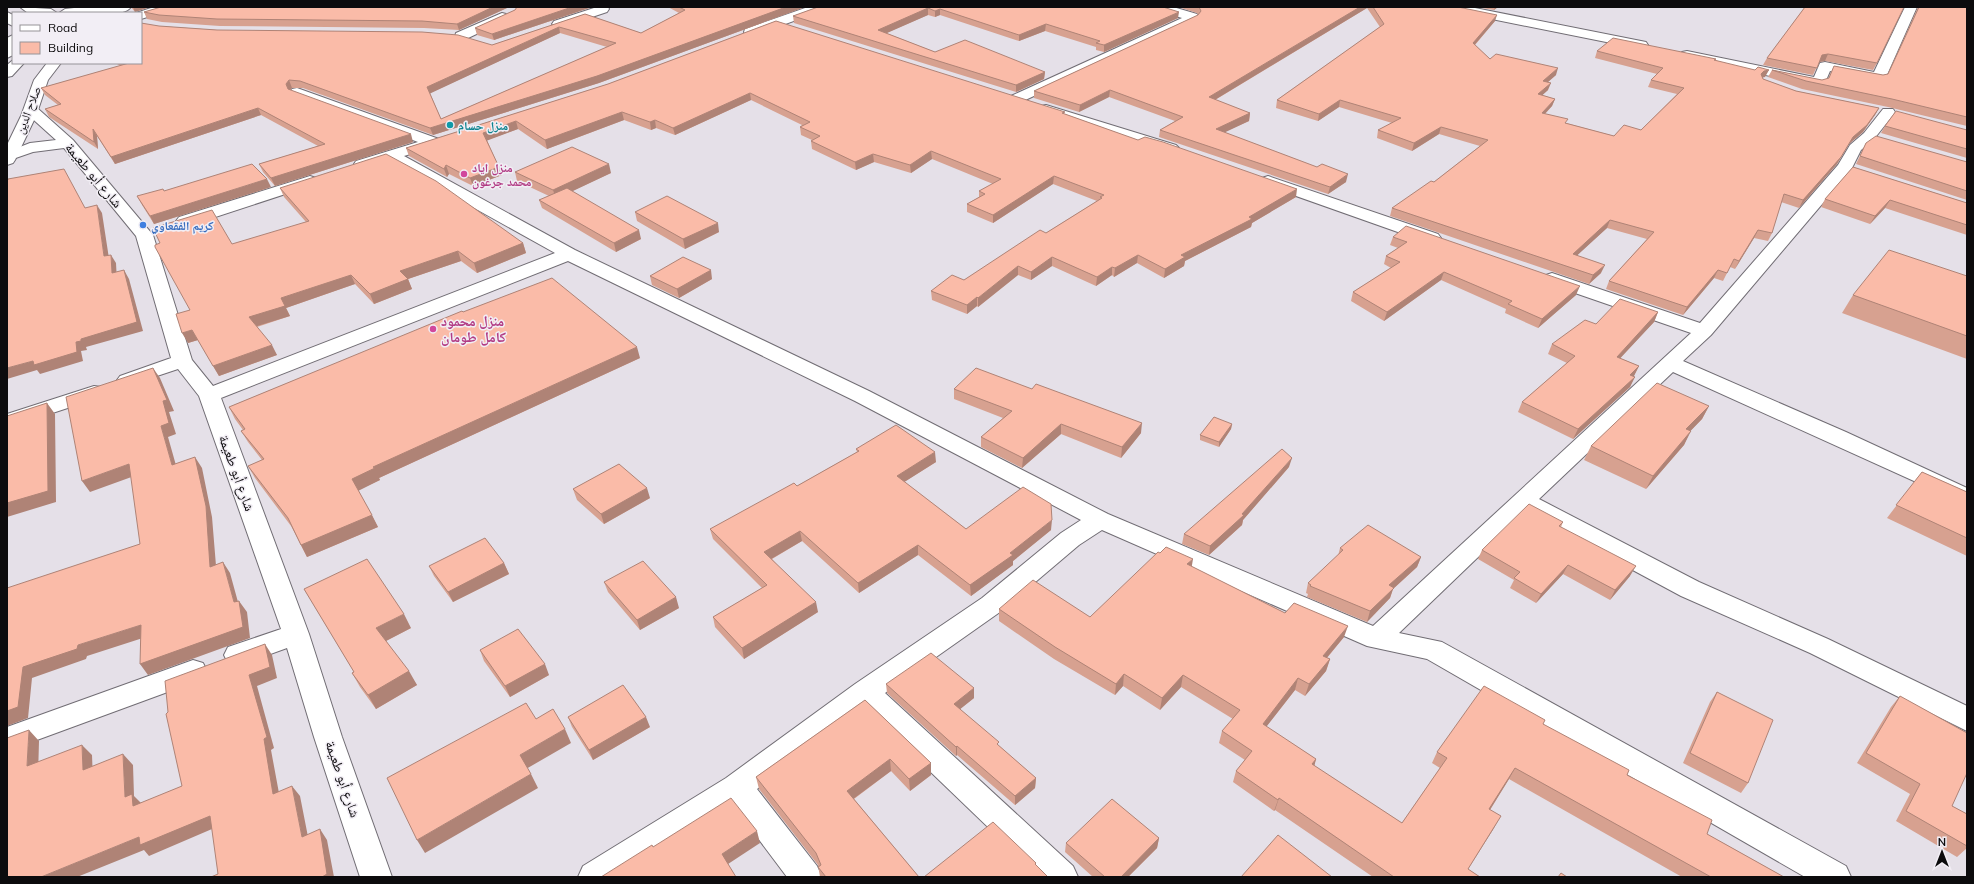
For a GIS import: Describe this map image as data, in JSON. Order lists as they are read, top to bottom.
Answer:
{
  "streets": {
    "main road": ["صلاح الدين", "شارع أبو طعيمة"]
  },
  "crossings": [
    ["صلاح الدين", "شارع أبو طعيمة"]
  ],
  "places": [
    "منزل حسام",
    "منزل اياد محمد جرغون",
    "كريم الفقعاوي",
    "منزل محمود كامل طومان"
  ],
  "legend": ["Road", "Building"],
  "north": "top"
}
